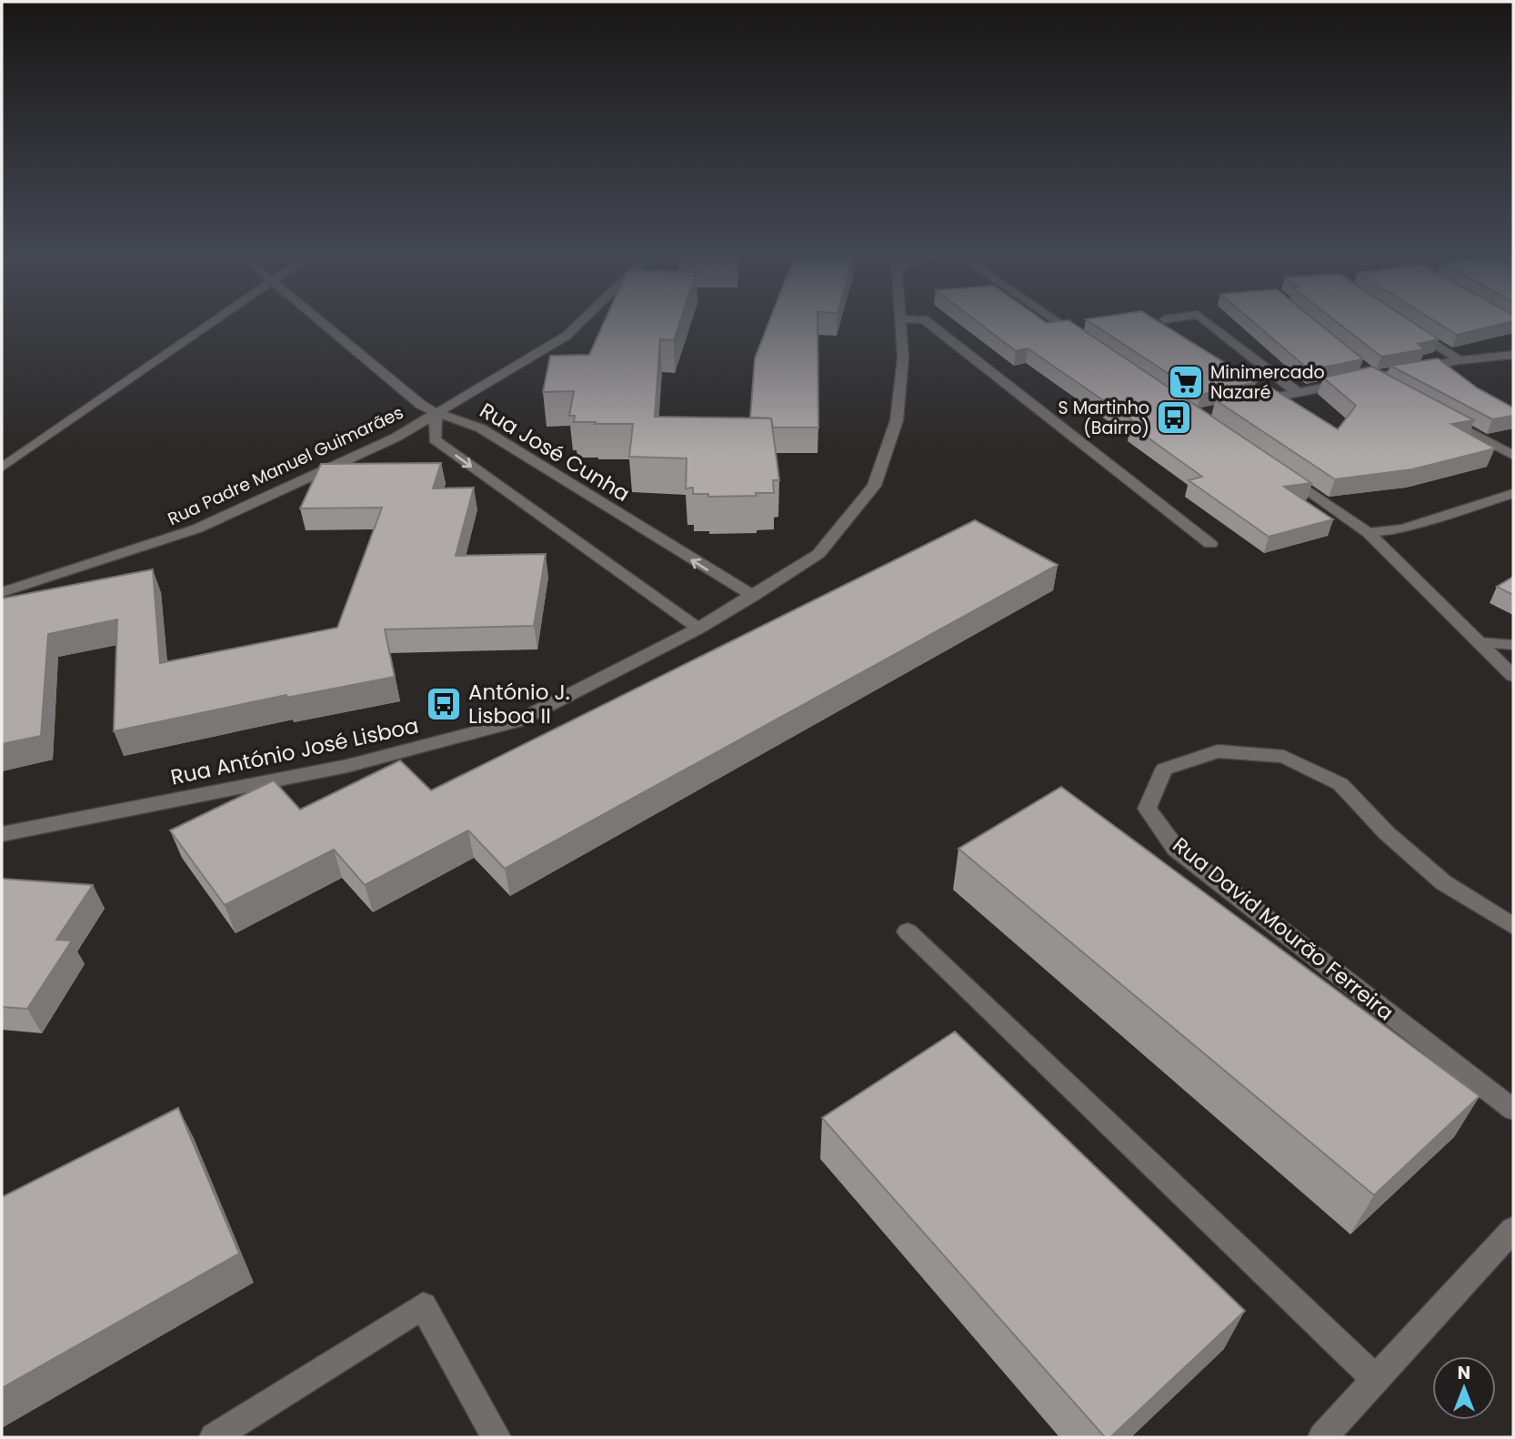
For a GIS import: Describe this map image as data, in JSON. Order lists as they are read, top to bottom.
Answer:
{
  "streets": {
    "street": [
      "Rua José Cunha",
      "Rua Padre Manuel Guimarães",
      "Rua António José Lisboa",
      "Rua David Mourão Ferreira"
    ]
  },
  "crossings": [
    ["Rua José Cunha", "Rua Padre Manuel Guimarães"],
    ["Rua José Cunha", "Rua António José Lisboa"]
  ],
  "places": {
    "supermarket": ["Minimercado Nazaré"],
    "bus stop": ["S Martinho (Bairro)", "António J. Lisboa II"]
  },
  "north": "top"
}
